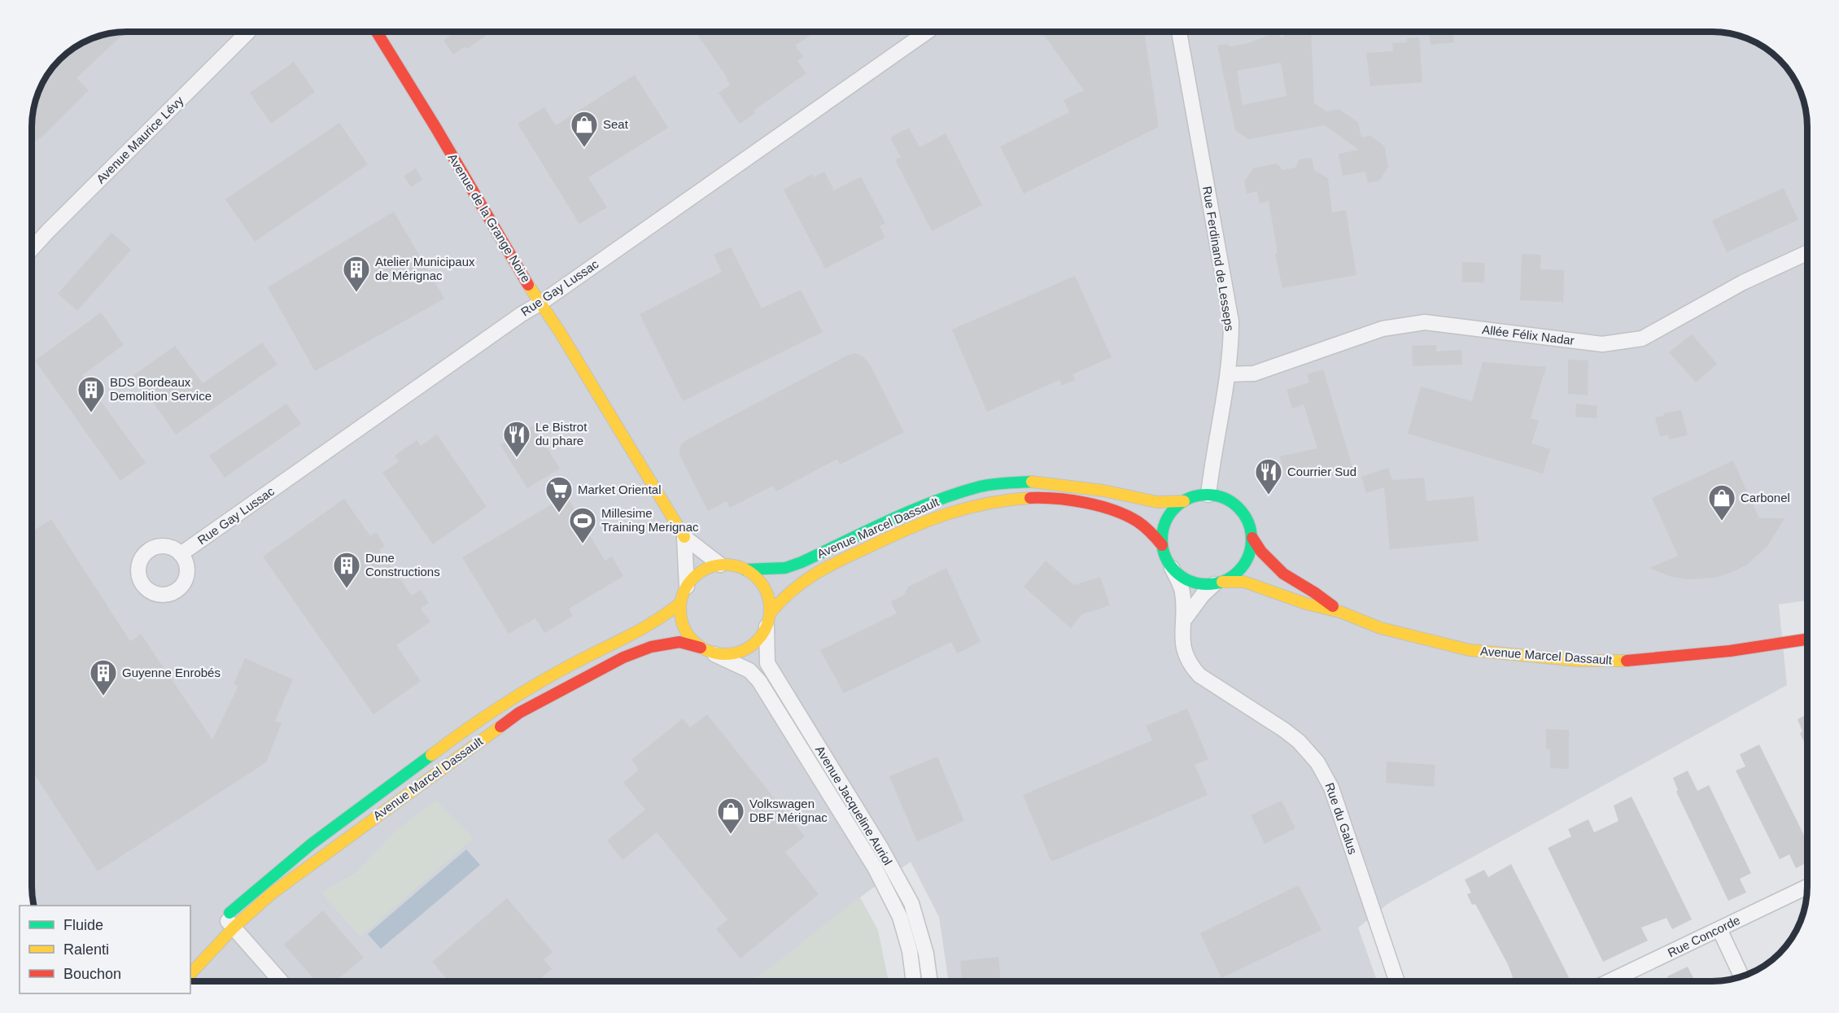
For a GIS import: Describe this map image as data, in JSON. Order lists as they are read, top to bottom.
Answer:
{
  "streets": {
    "main road": ["Avenue de la Grange Noire", "Avenue Marcel Dassault"],
    "street": [
      "Avenue Maurice Lévy",
      "Rue Ferdinand de Lesseps",
      "Rue Gay Lussac",
      "Allée Félix Nadar",
      "Avenue Jacqueline Auriol",
      "Rue du Galus",
      "Rue Concorde"
    ]
  },
  "crossings": [
    ["Avenue de la Grange Noire", "Rue Gay Lussac"],
    ["Avenue de la Grange Noire", "Avenue Marcel Dassault"],
    ["Avenue de la Grange Noire", "Avenue Jacqueline Auriol"],
    ["Rue Ferdinand de Lesseps", "Allée Félix Nadar"],
    ["Rue Ferdinand de Lesseps", "Avenue Marcel Dassault"],
    ["Rue Ferdinand de Lesseps", "Rue du Galus"],
    ["Avenue Marcel Dassault", "Avenue Jacqueline Auriol"],
    ["Avenue Marcel Dassault", "Rue du Galus"]
  ],
  "places": {
    "shop": ["Seat", "Carbonel", "Volkswagen DBF Mérignac"],
    "building": [
      "Atelier Municipaux de Mérignac",
      "BDS Bordeaux Demolition Service",
      "Dune Constructions",
      "Guyenne Enrobés"
    ],
    "restaurant": ["Le Bistrot du phare", "Courrier Sud"],
    "supermarket": ["Market Oriental"],
    "sports": ["Millesime Training Merignac"]
  },
  "legend": ["Fluide", "Ralenti", "Bouchon"]
}
